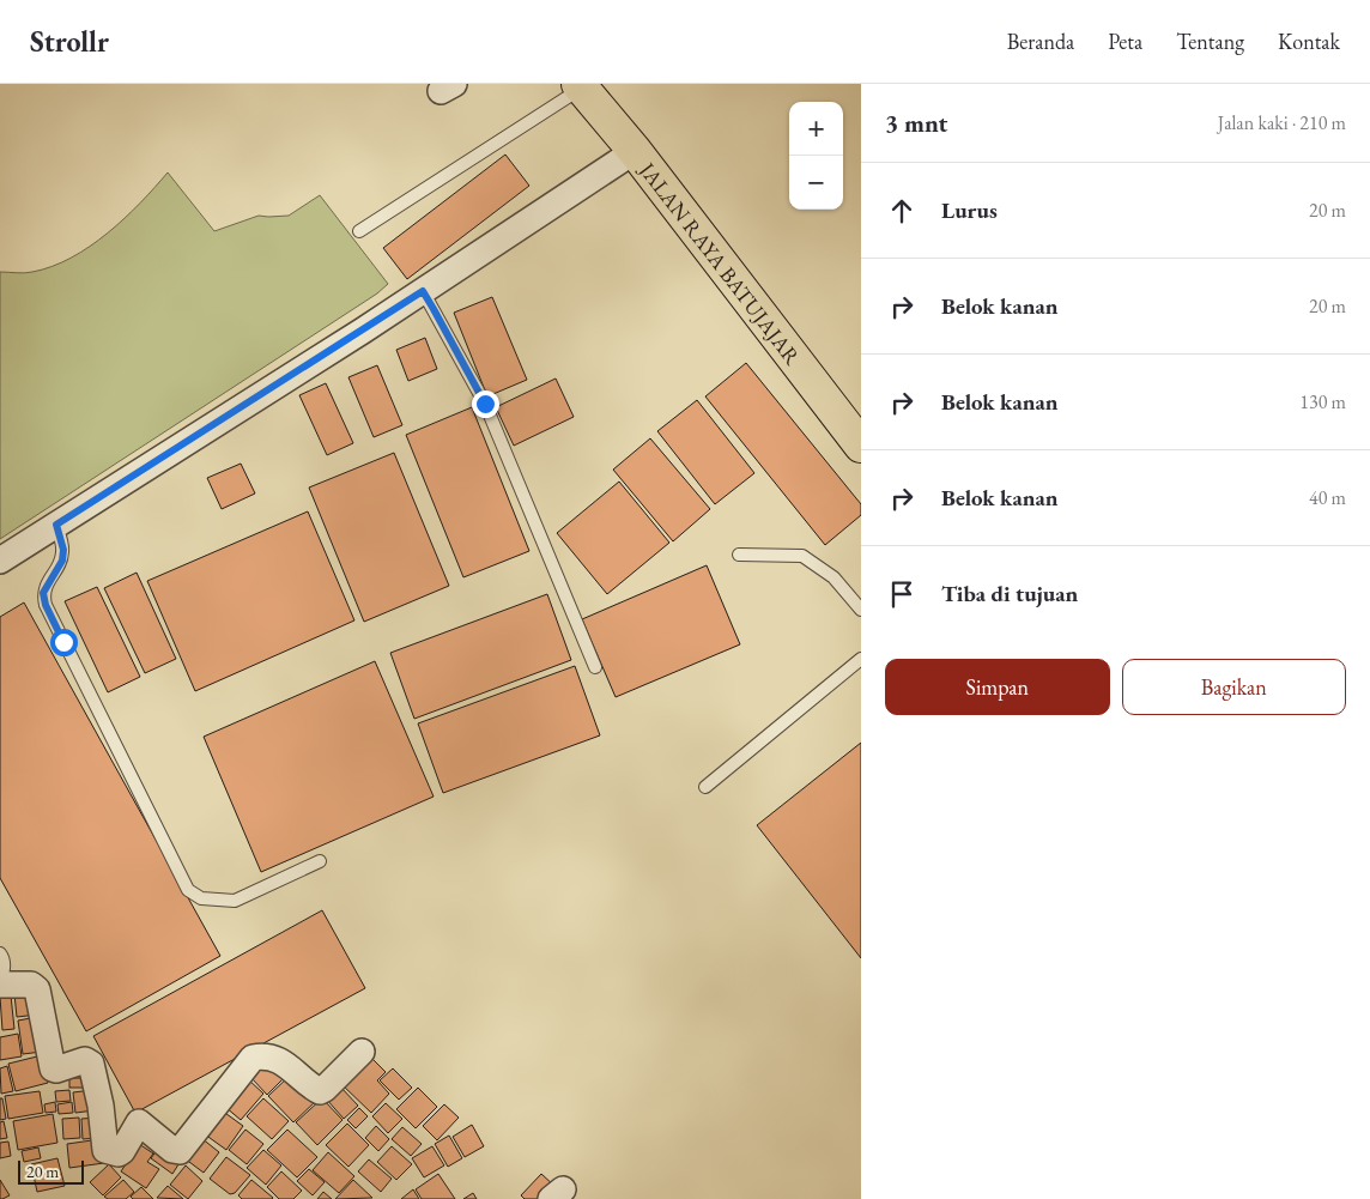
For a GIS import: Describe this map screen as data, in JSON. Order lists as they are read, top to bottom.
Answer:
{
  "streets": {
    "highway": ["JALAN RAYA BATUJAJAR"]
  },
  "scale_bar": "20 m",
  "page": {
    "header": "Strollr",
    "nav": [
      "Beranda",
      "Peta",
      "Tentang",
      "Kontak"
    ],
    "heading": ["3 mnt", "Jalan kaki · 210 m"],
    "map_buttons": ["+", "−"],
    "list": [
      ["Lurus", "20 m"],
      ["Belok kanan", "20 m"],
      ["Belok kanan", "130 m"],
      ["Belok kanan", "40 m"],
      "Tiba di tujuan"
    ],
    "buttons": ["Simpan", "Bagikan"],
    "scale": "20 m"
  }
}
